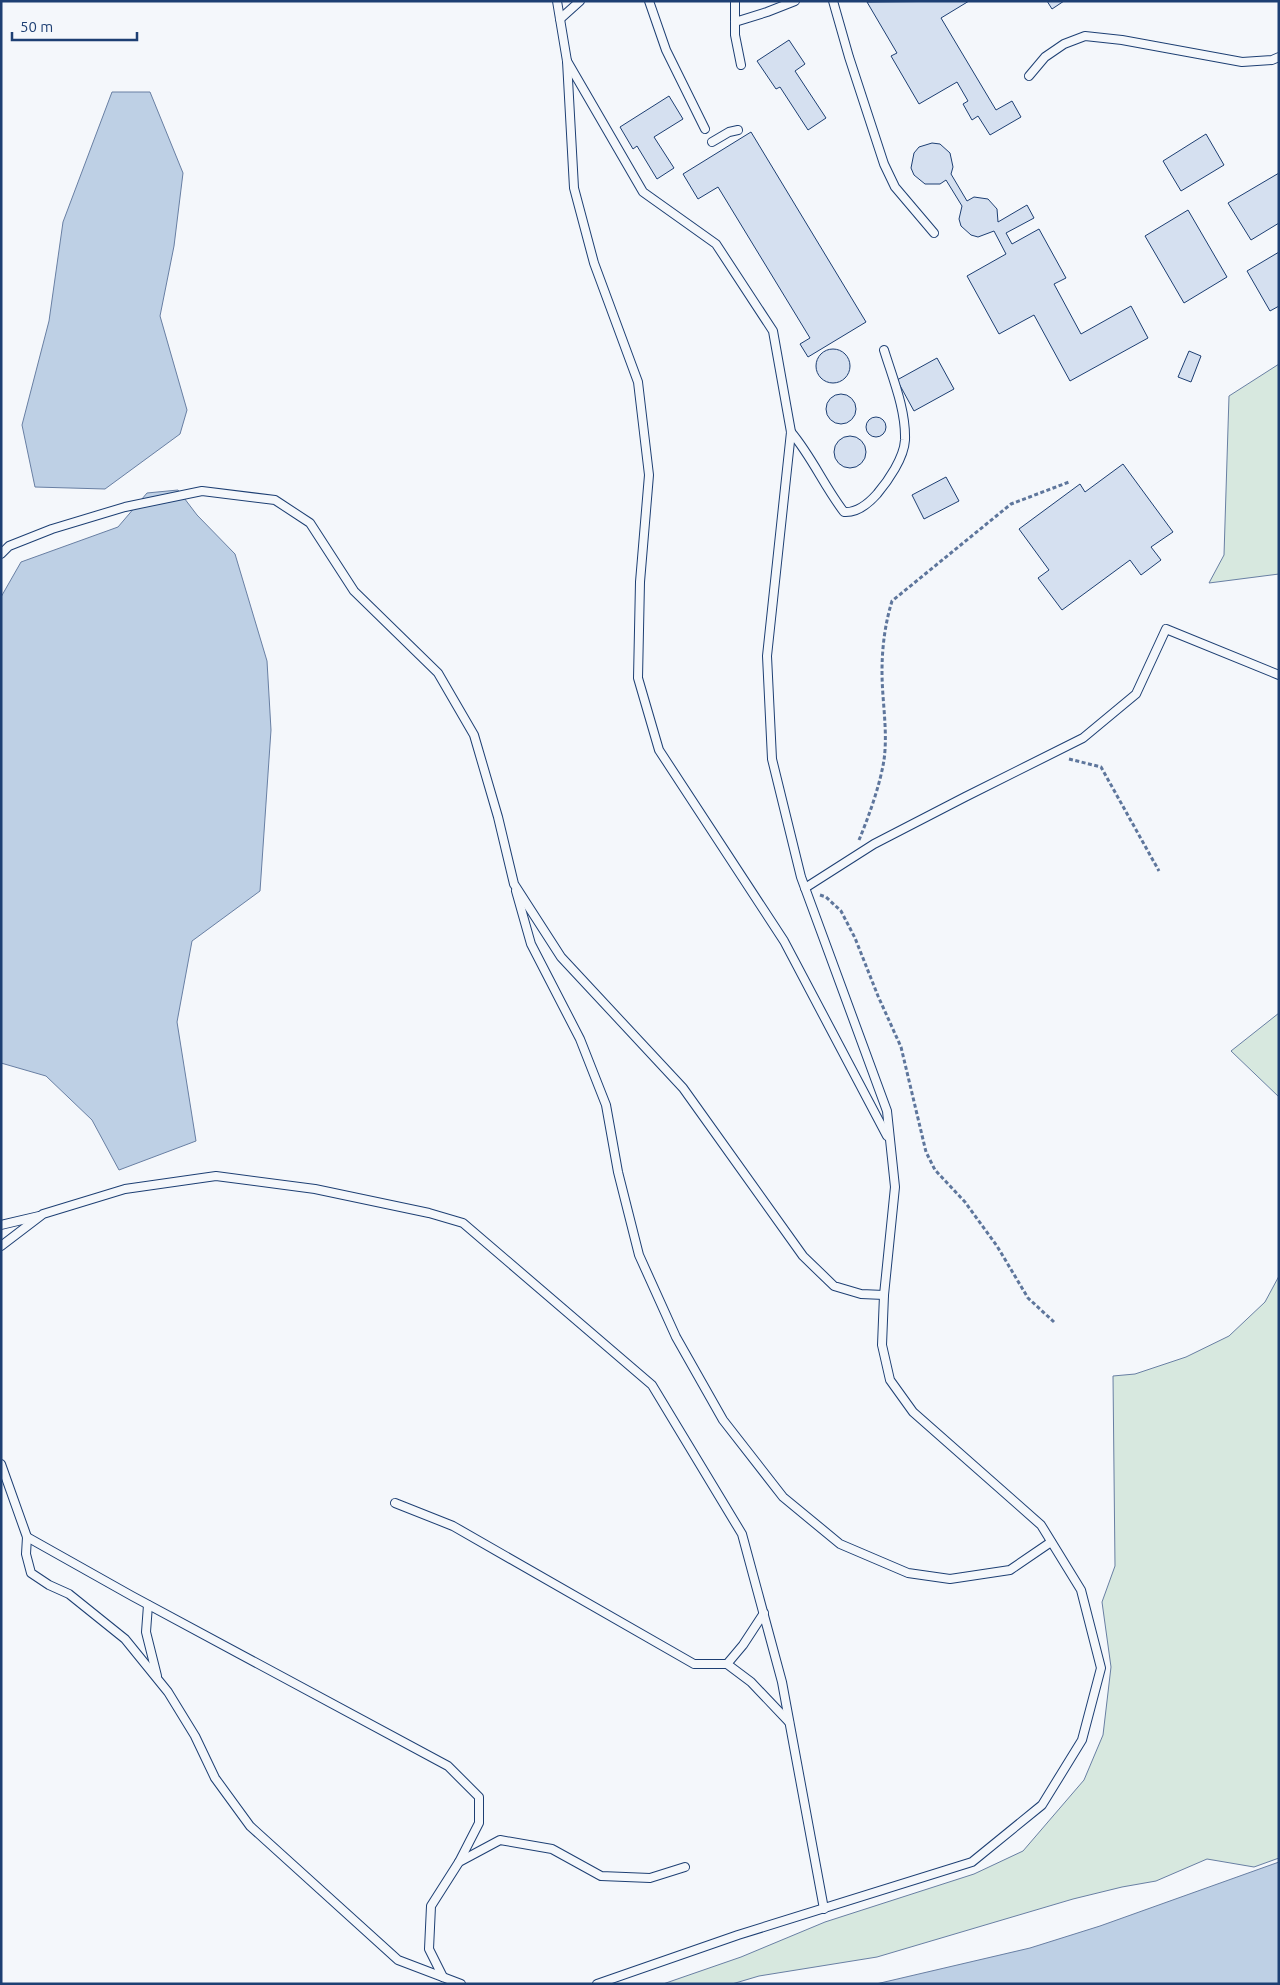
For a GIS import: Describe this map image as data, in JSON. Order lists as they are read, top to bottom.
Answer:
{
  "scale_bar": "50 m"
}
